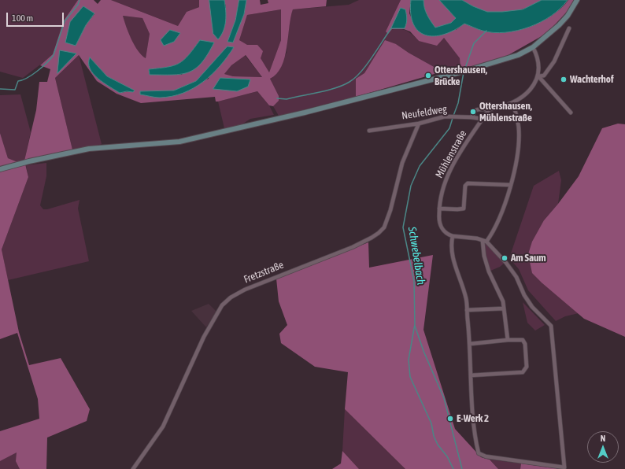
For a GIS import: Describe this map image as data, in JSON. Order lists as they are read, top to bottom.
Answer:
{
  "streets": {
    "street": ["Neufeldweg", "Mühlenstraße", "Fretzstraße"]
  },
  "crossings": [
    ["Neufeldweg", "Mühlenstraße"],
    ["Neufeldweg", "Fretzstraße"]
  ],
  "water": ["Schwebelbach"],
  "places": [
    "Ottershausen, Brücke",
    "Wachterhof",
    "Ottershausen, Mühlenstraße",
    "Am Saum",
    "E-Werk 2"
  ],
  "scale_bar": "100 m",
  "north": "top"
}
